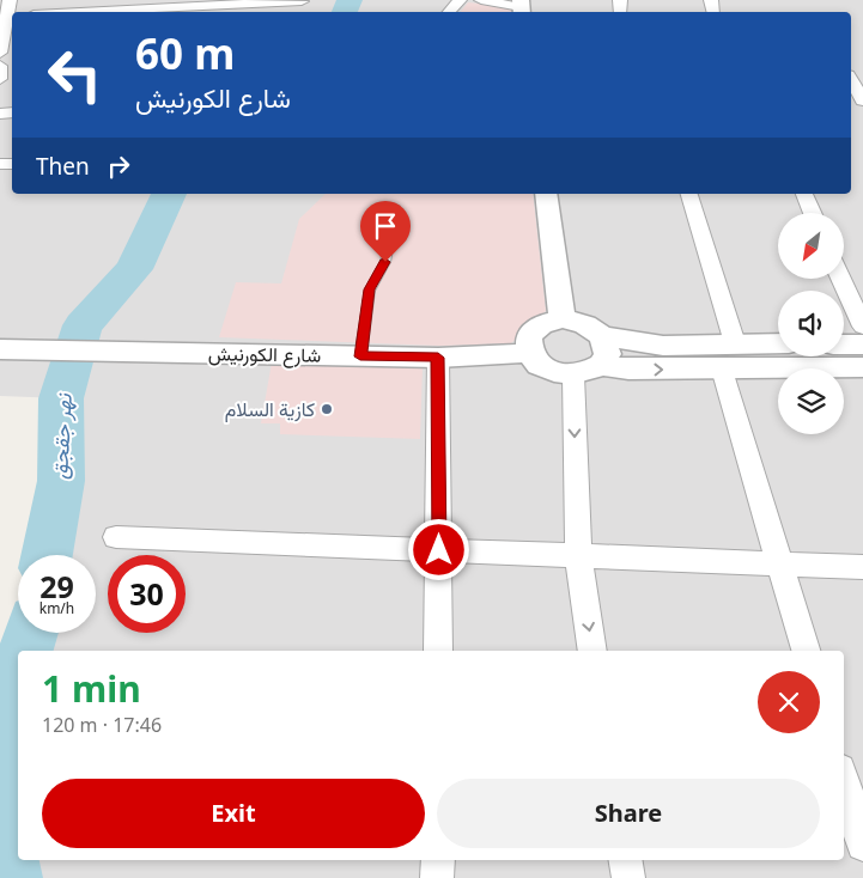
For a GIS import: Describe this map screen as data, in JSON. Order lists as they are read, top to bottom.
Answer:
{
  "streets": {
    "street": ["شارع الكورنيش"]
  },
  "water": ["نهر جقجق"],
  "places": ["كازية السلام"],
  "north": "bottom left",
  "page": {
    "turn": ["60 m", "شارع الكورنيش"],
    "then": "Then",
    "speed": "29 km/h",
    "limit": "30",
    "heading": ["1 min", "120 m · 17:46"],
    "buttons": ["Exit", "Share"]
  }
}
